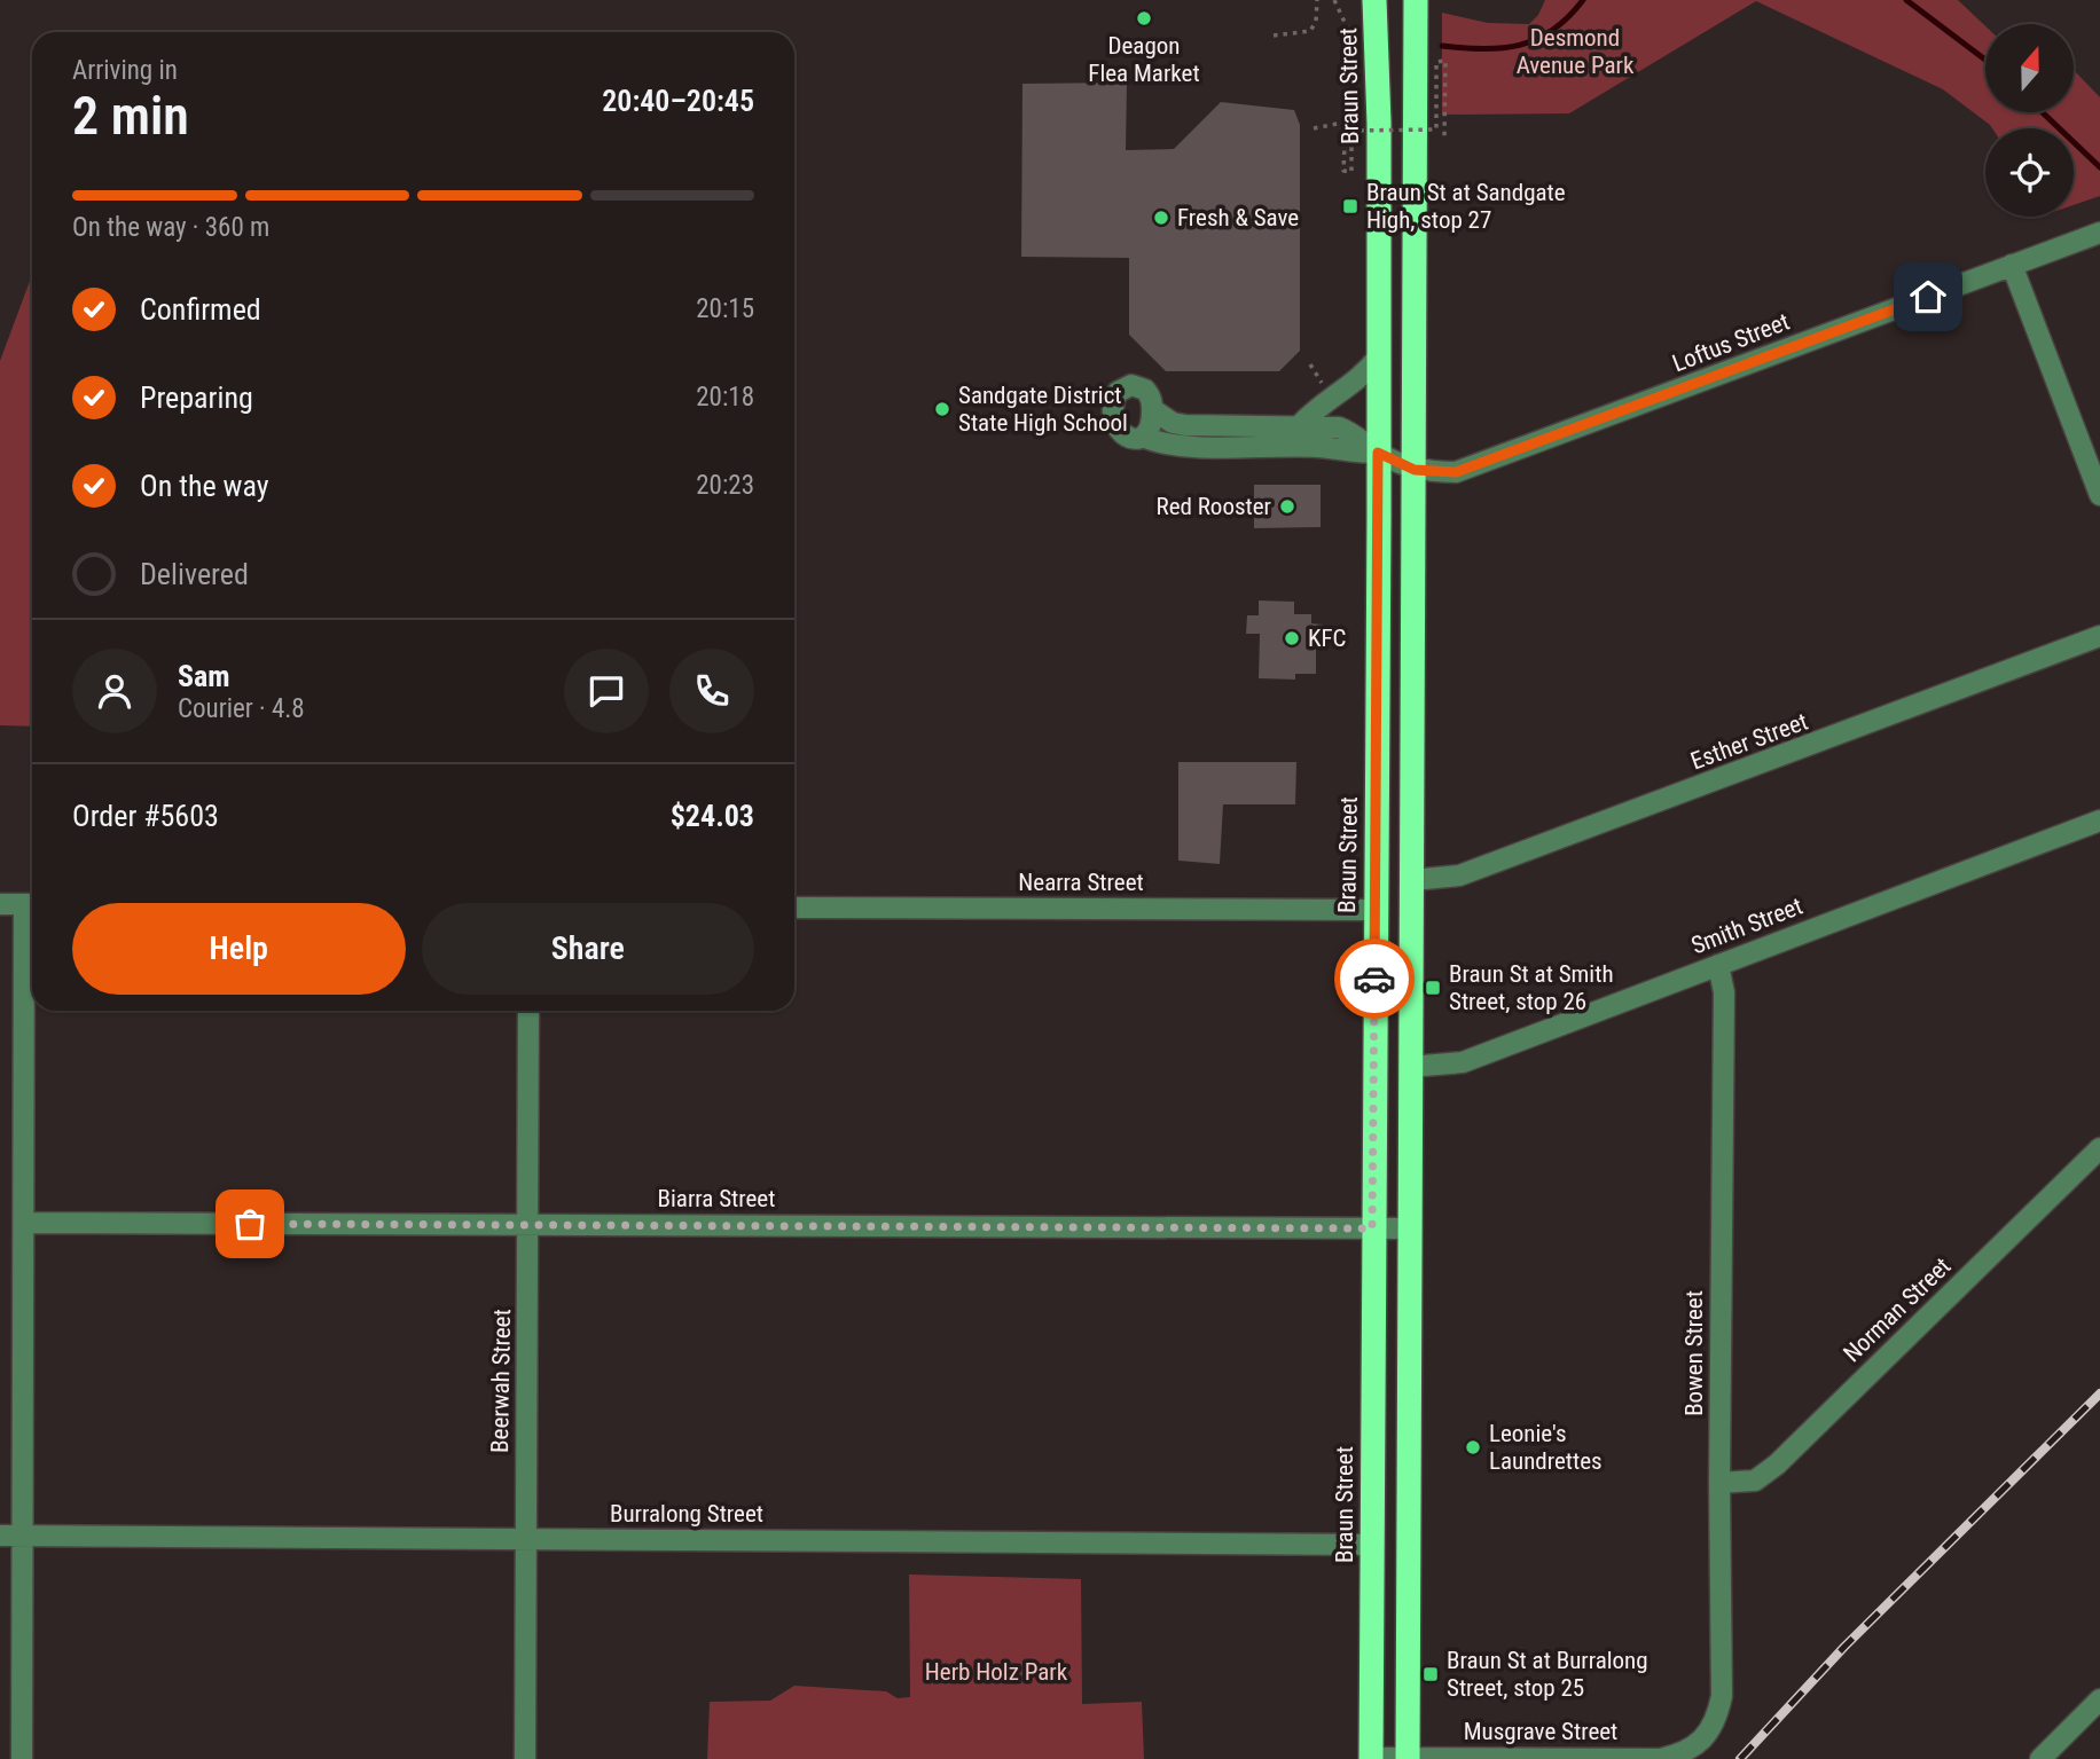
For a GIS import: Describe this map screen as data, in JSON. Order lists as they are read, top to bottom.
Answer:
{
  "streets": {
    "highway": ["Braun Street"],
    "street": [
      "Loftus Street",
      "Esther Street",
      "Nearra Street",
      "Smith Street",
      "Biarra Street",
      "Norman Street",
      "Bowen Street",
      "Beerwah Street",
      "Burralong Street",
      "Musgrave Street"
    ]
  },
  "crossings": [
    ["Braun Street", "Loftus Street"],
    ["Braun Street", "Nearra Street"],
    ["Braun Street", "Biarra Street"],
    ["Braun Street", "Burralong Street"],
    ["Braun Street", "Musgrave Street"],
    ["Smith Street", "Bowen Street"],
    ["Biarra Street", "Beerwah Street"],
    ["Norman Street", "Bowen Street"],
    ["Bowen Street", "Musgrave Street"],
    ["Beerwah Street", "Burralong Street"]
  ],
  "parks": ["Desmond Avenue Park", "Herb Holz Park"],
  "places": {
    "other": [
      "Deagon Flea Market",
      "Fresh & Save",
      "Sandgate District State High School",
      "Red Rooster",
      "KFC",
      "Leonie's Laundrettes"
    ],
    "transit": ["Braun St at Sandgate High, stop 27", "Braun St at Smith Street, stop 26", "Braun St at Burralong Street, stop 25"]
  },
  "north": "top",
  "page": {
    "heading": ["2 min", "Arriving in", "20:40–20:45"],
    "panel": [
      "Sam",
      "Courier · 4.8",
      "Order #5603",
      "$24.03"
    ],
    "bar": "On the way · 360 m",
    "list": [
      ["Confirmed", "20:15"],
      ["Preparing", "20:18"],
      ["On the way", "20:23"],
      "Delivered"
    ],
    "buttons": ["Help", "Share"]
  }
}
